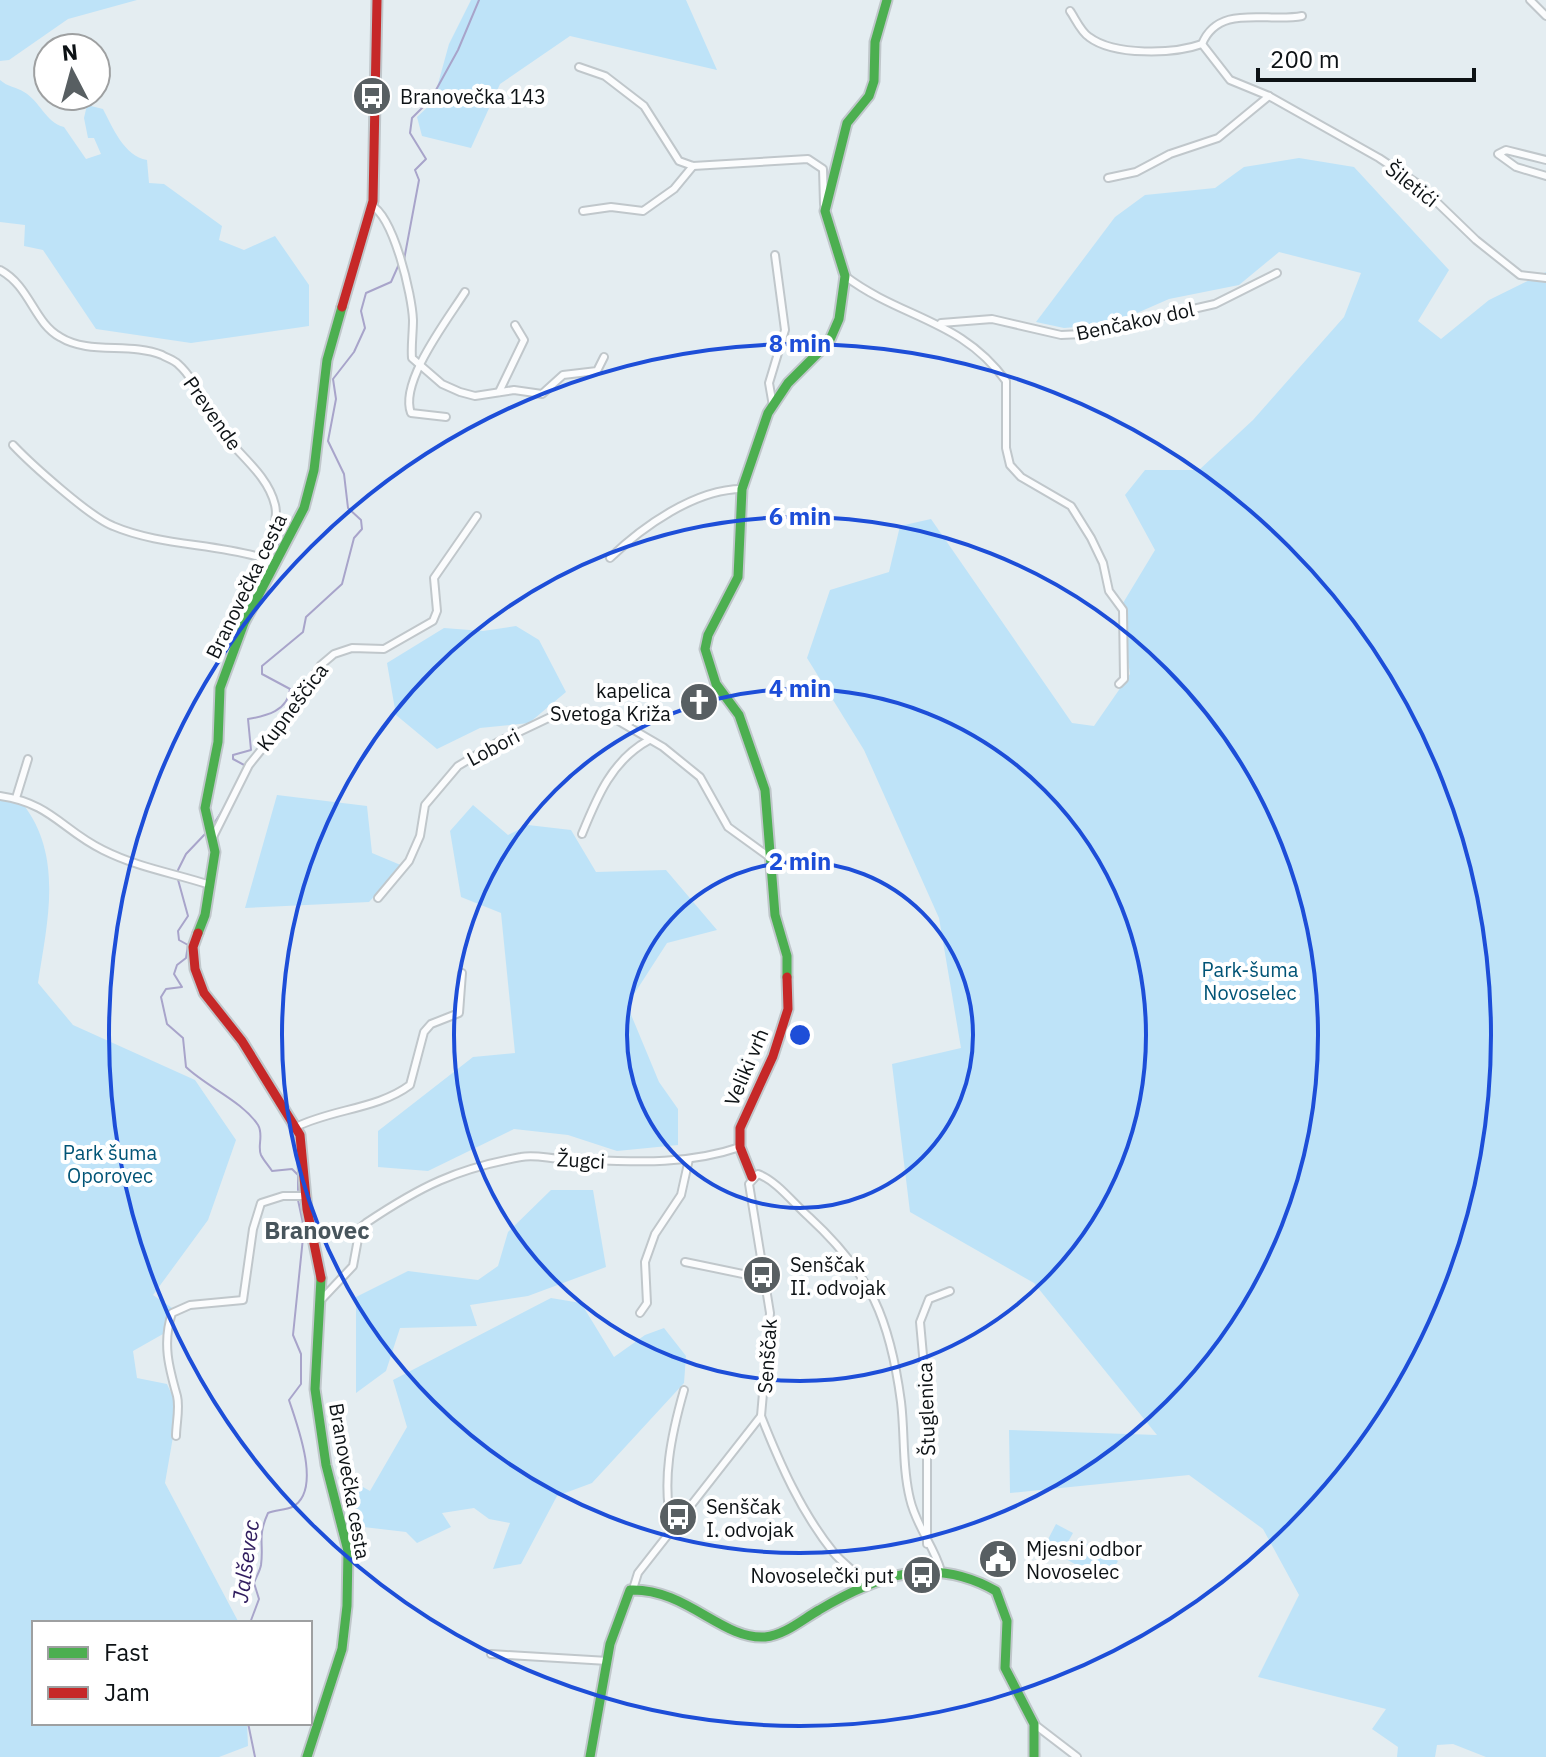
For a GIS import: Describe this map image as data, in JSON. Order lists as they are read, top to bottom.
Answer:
{
  "streets": {
    "street": [
      "Šiletići",
      "Benčakov dol",
      "Prevende",
      "Branovečka cesta",
      "Kupneščica",
      "Lobori",
      "Veliki vrh",
      "Žugci",
      "Senščak",
      "Štuglenica"
    ]
  },
  "crossings": [
    ["Branovečka cesta", "Kupneščica"],
    ["Branovečka cesta", "Žugci"],
    ["Lobori", "Veliki vrh"],
    ["Veliki vrh", "Žugci"]
  ],
  "districts": ["Branovec"],
  "water": ["Jalševec"],
  "parks": ["Park-šuma Novoselec", "Park šuma Oporovec"],
  "places": {
    "bus stop": [
      "Branovečka 143",
      "Senščak II. odvojak",
      "Senščak I. odvojak",
      "Novoselečki put"
    ],
    "church": ["kapelica Svetoga Križa"],
    "public building": ["Mjesni odbor Novoselec"]
  },
  "legend": ["Fast", "Jam"],
  "scale_bar": "200 m",
  "north": "top",
  "rings": [
    "8 min",
    "6 min",
    "4 min",
    "2 min"
  ]
}
